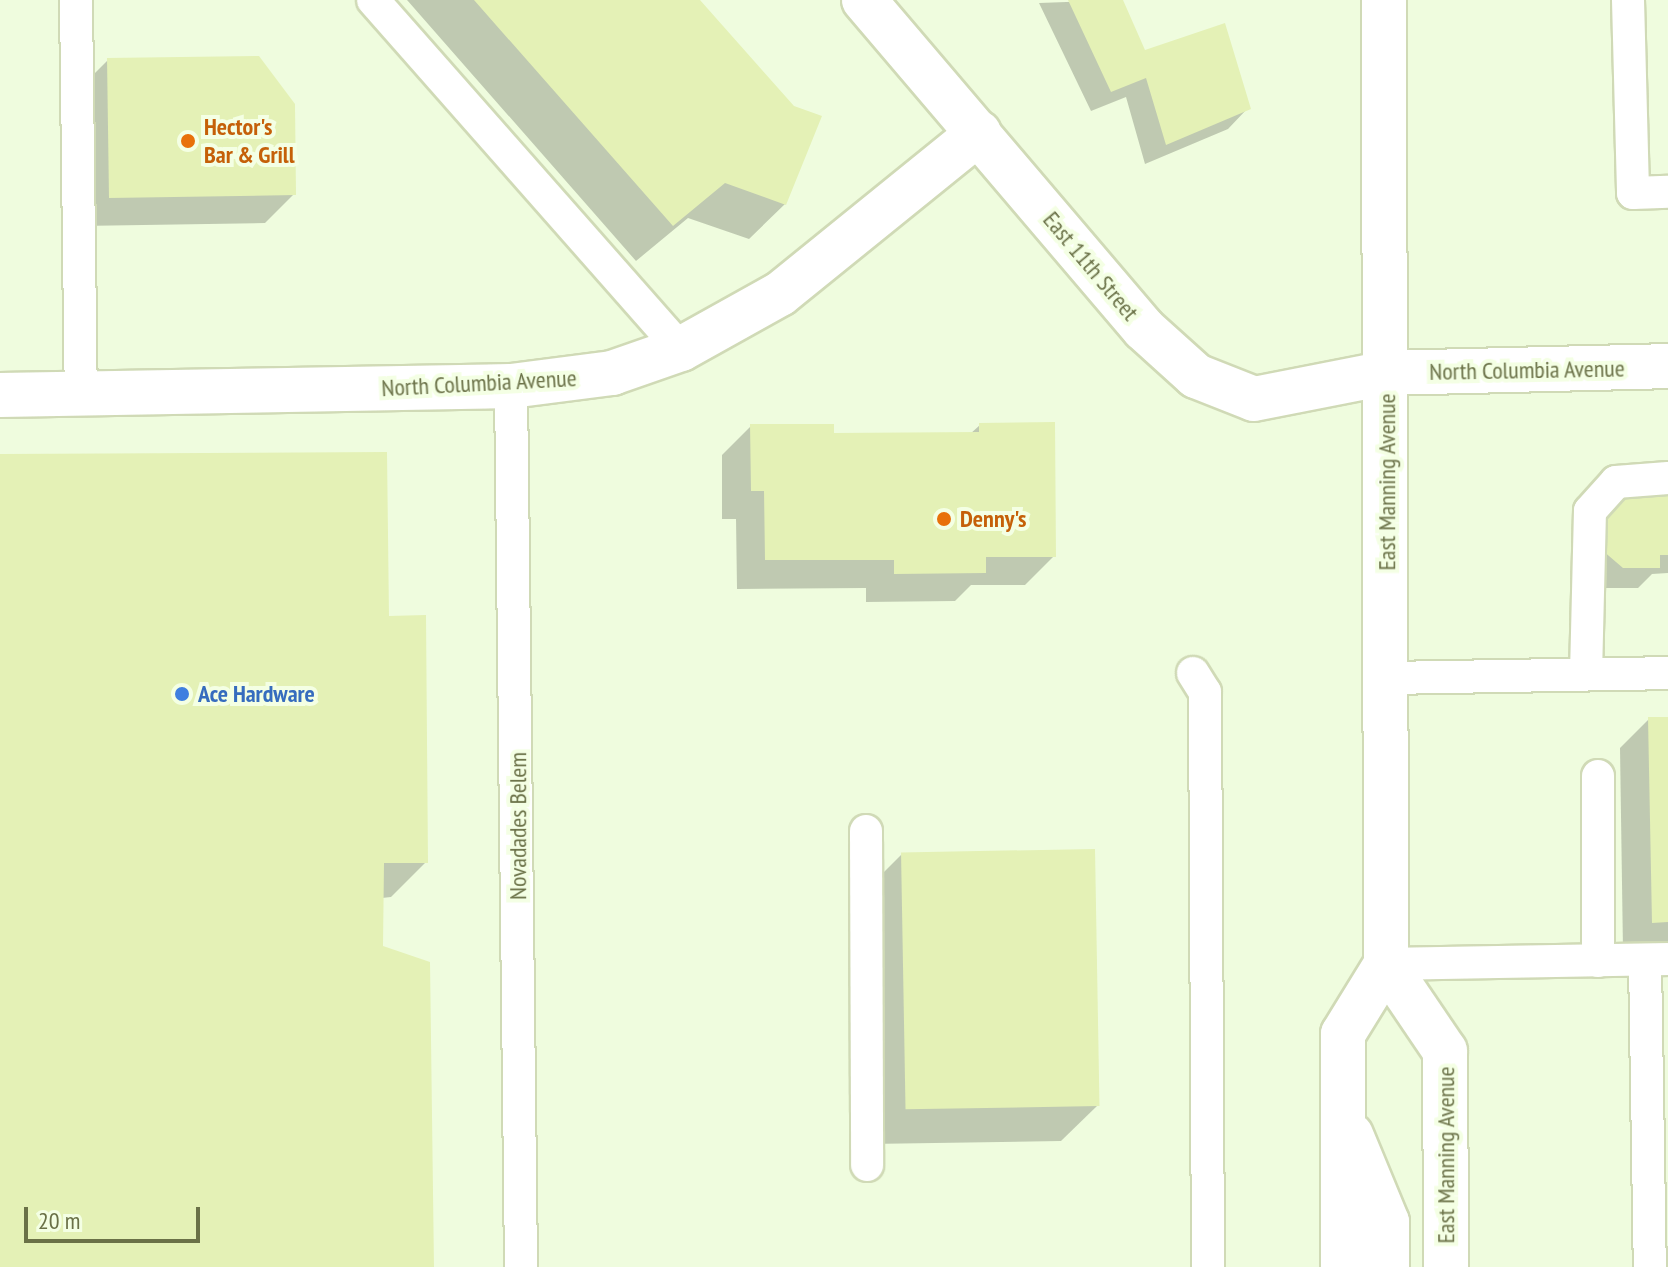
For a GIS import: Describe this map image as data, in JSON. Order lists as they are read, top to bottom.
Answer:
{
  "streets": {
    "main road": ["East 11th Street", "North Columbia Avenue", "East Manning Avenue"],
    "lane": ["Novadades Belem"]
  },
  "crossings": [
    ["East 11th Street", "North Columbia Avenue"],
    ["East 11th Street", "East Manning Avenue"],
    ["North Columbia Avenue", "East Manning Avenue"],
    ["North Columbia Avenue", "Novadades Belem"]
  ],
  "places": ["Hector's Bar & Grill", "Denny's", "Ace Hardware"],
  "scale_bar": "20 m"
}
